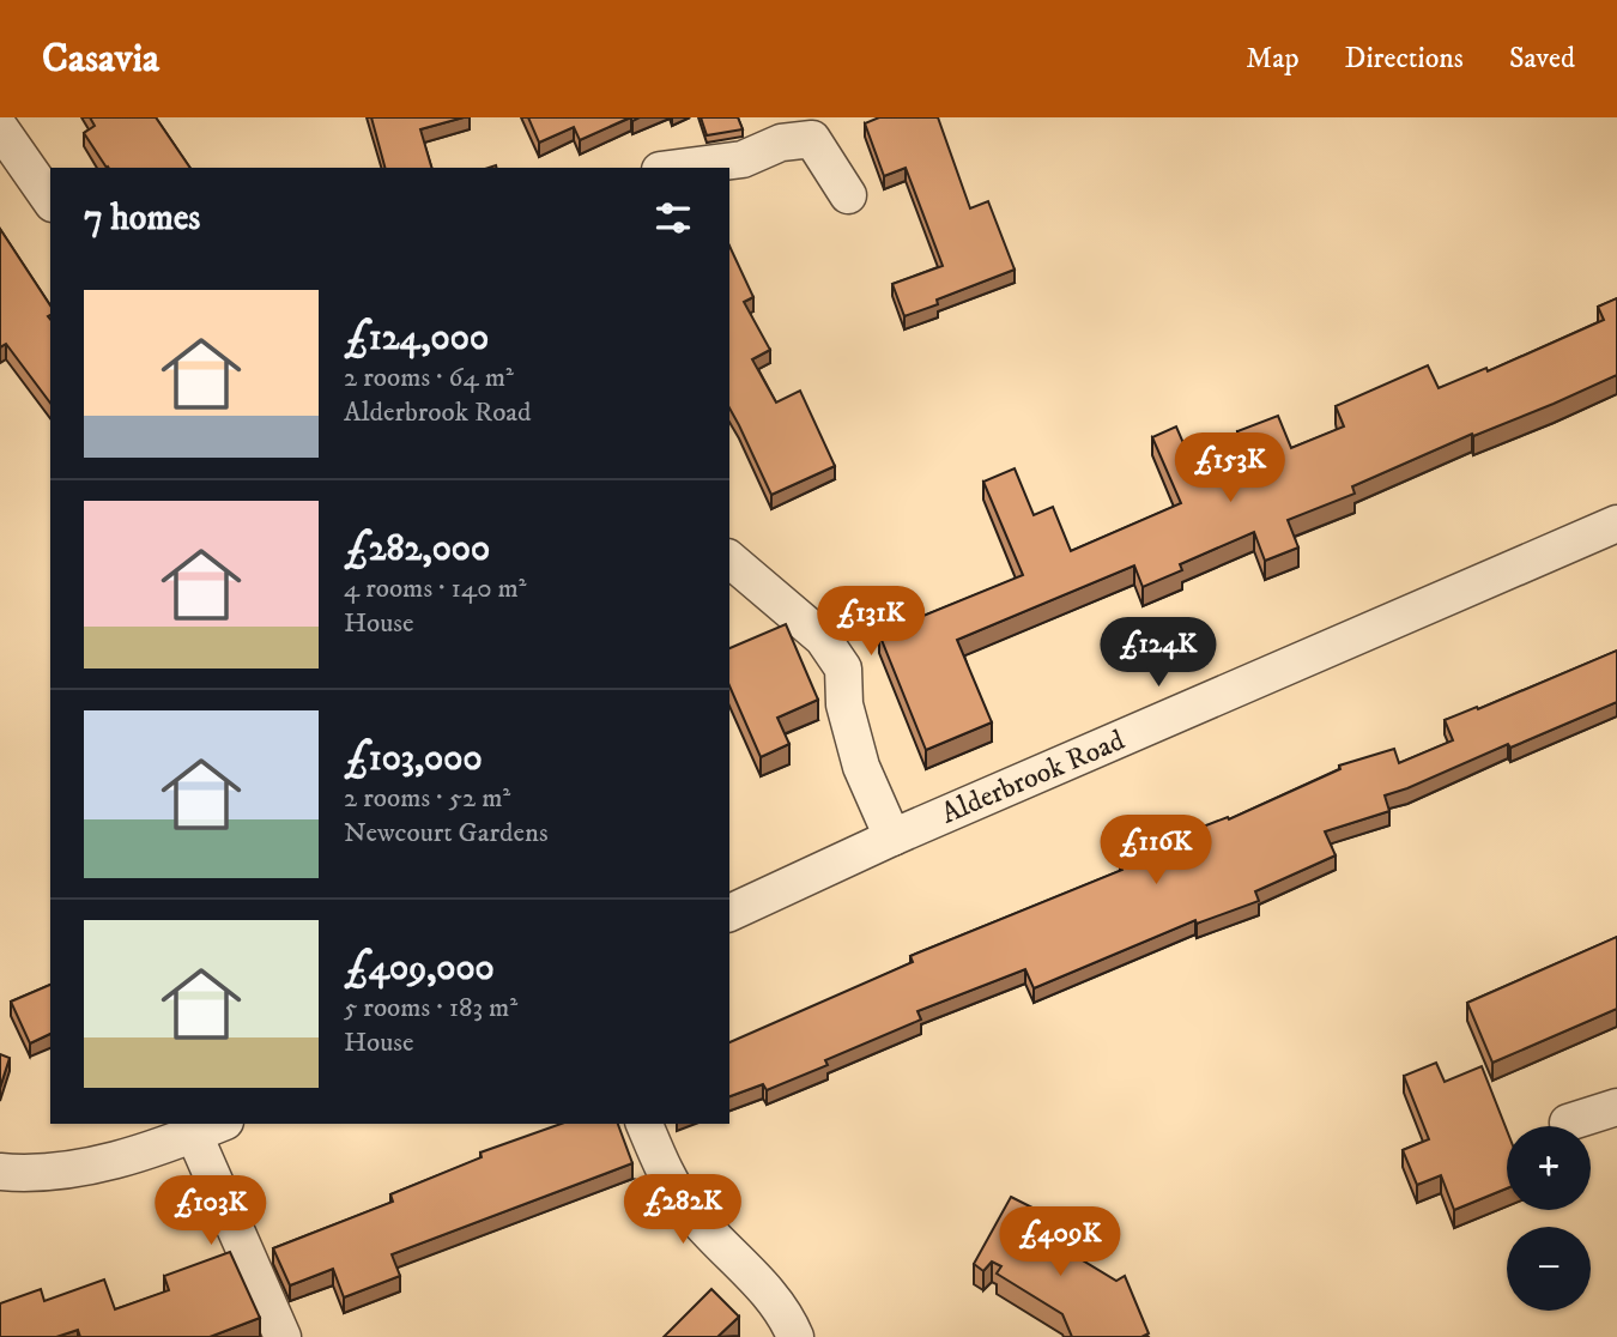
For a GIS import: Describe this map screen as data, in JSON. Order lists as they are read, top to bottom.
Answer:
{
  "streets": {
    "street": ["Alderbrook Road"]
  },
  "page": {
    "header": "Casavia",
    "nav": ["Map", "Directions", "Saved"],
    "heading": "7 homes",
    "list": [
      {
        "name": "£124,000",
        "note": "2 rooms · 64 m² · Alderbrook Road"
      },
      {
        "name": "£282,000",
        "note": "4 rooms · 140 m² · House"
      },
      {
        "name": "£103,000",
        "note": "2 rooms · 52 m² · Newcourt Gardens"
      },
      {
        "name": "£409,000",
        "note": "5 rooms · 183 m² · House"
      }
    ],
    "price": [
      "£153K",
      "£131K",
      "£124K",
      "£116K",
      "£282K",
      "£103K",
      "£409K"
    ],
    "map_buttons": ["+", "−"]
  }
}
